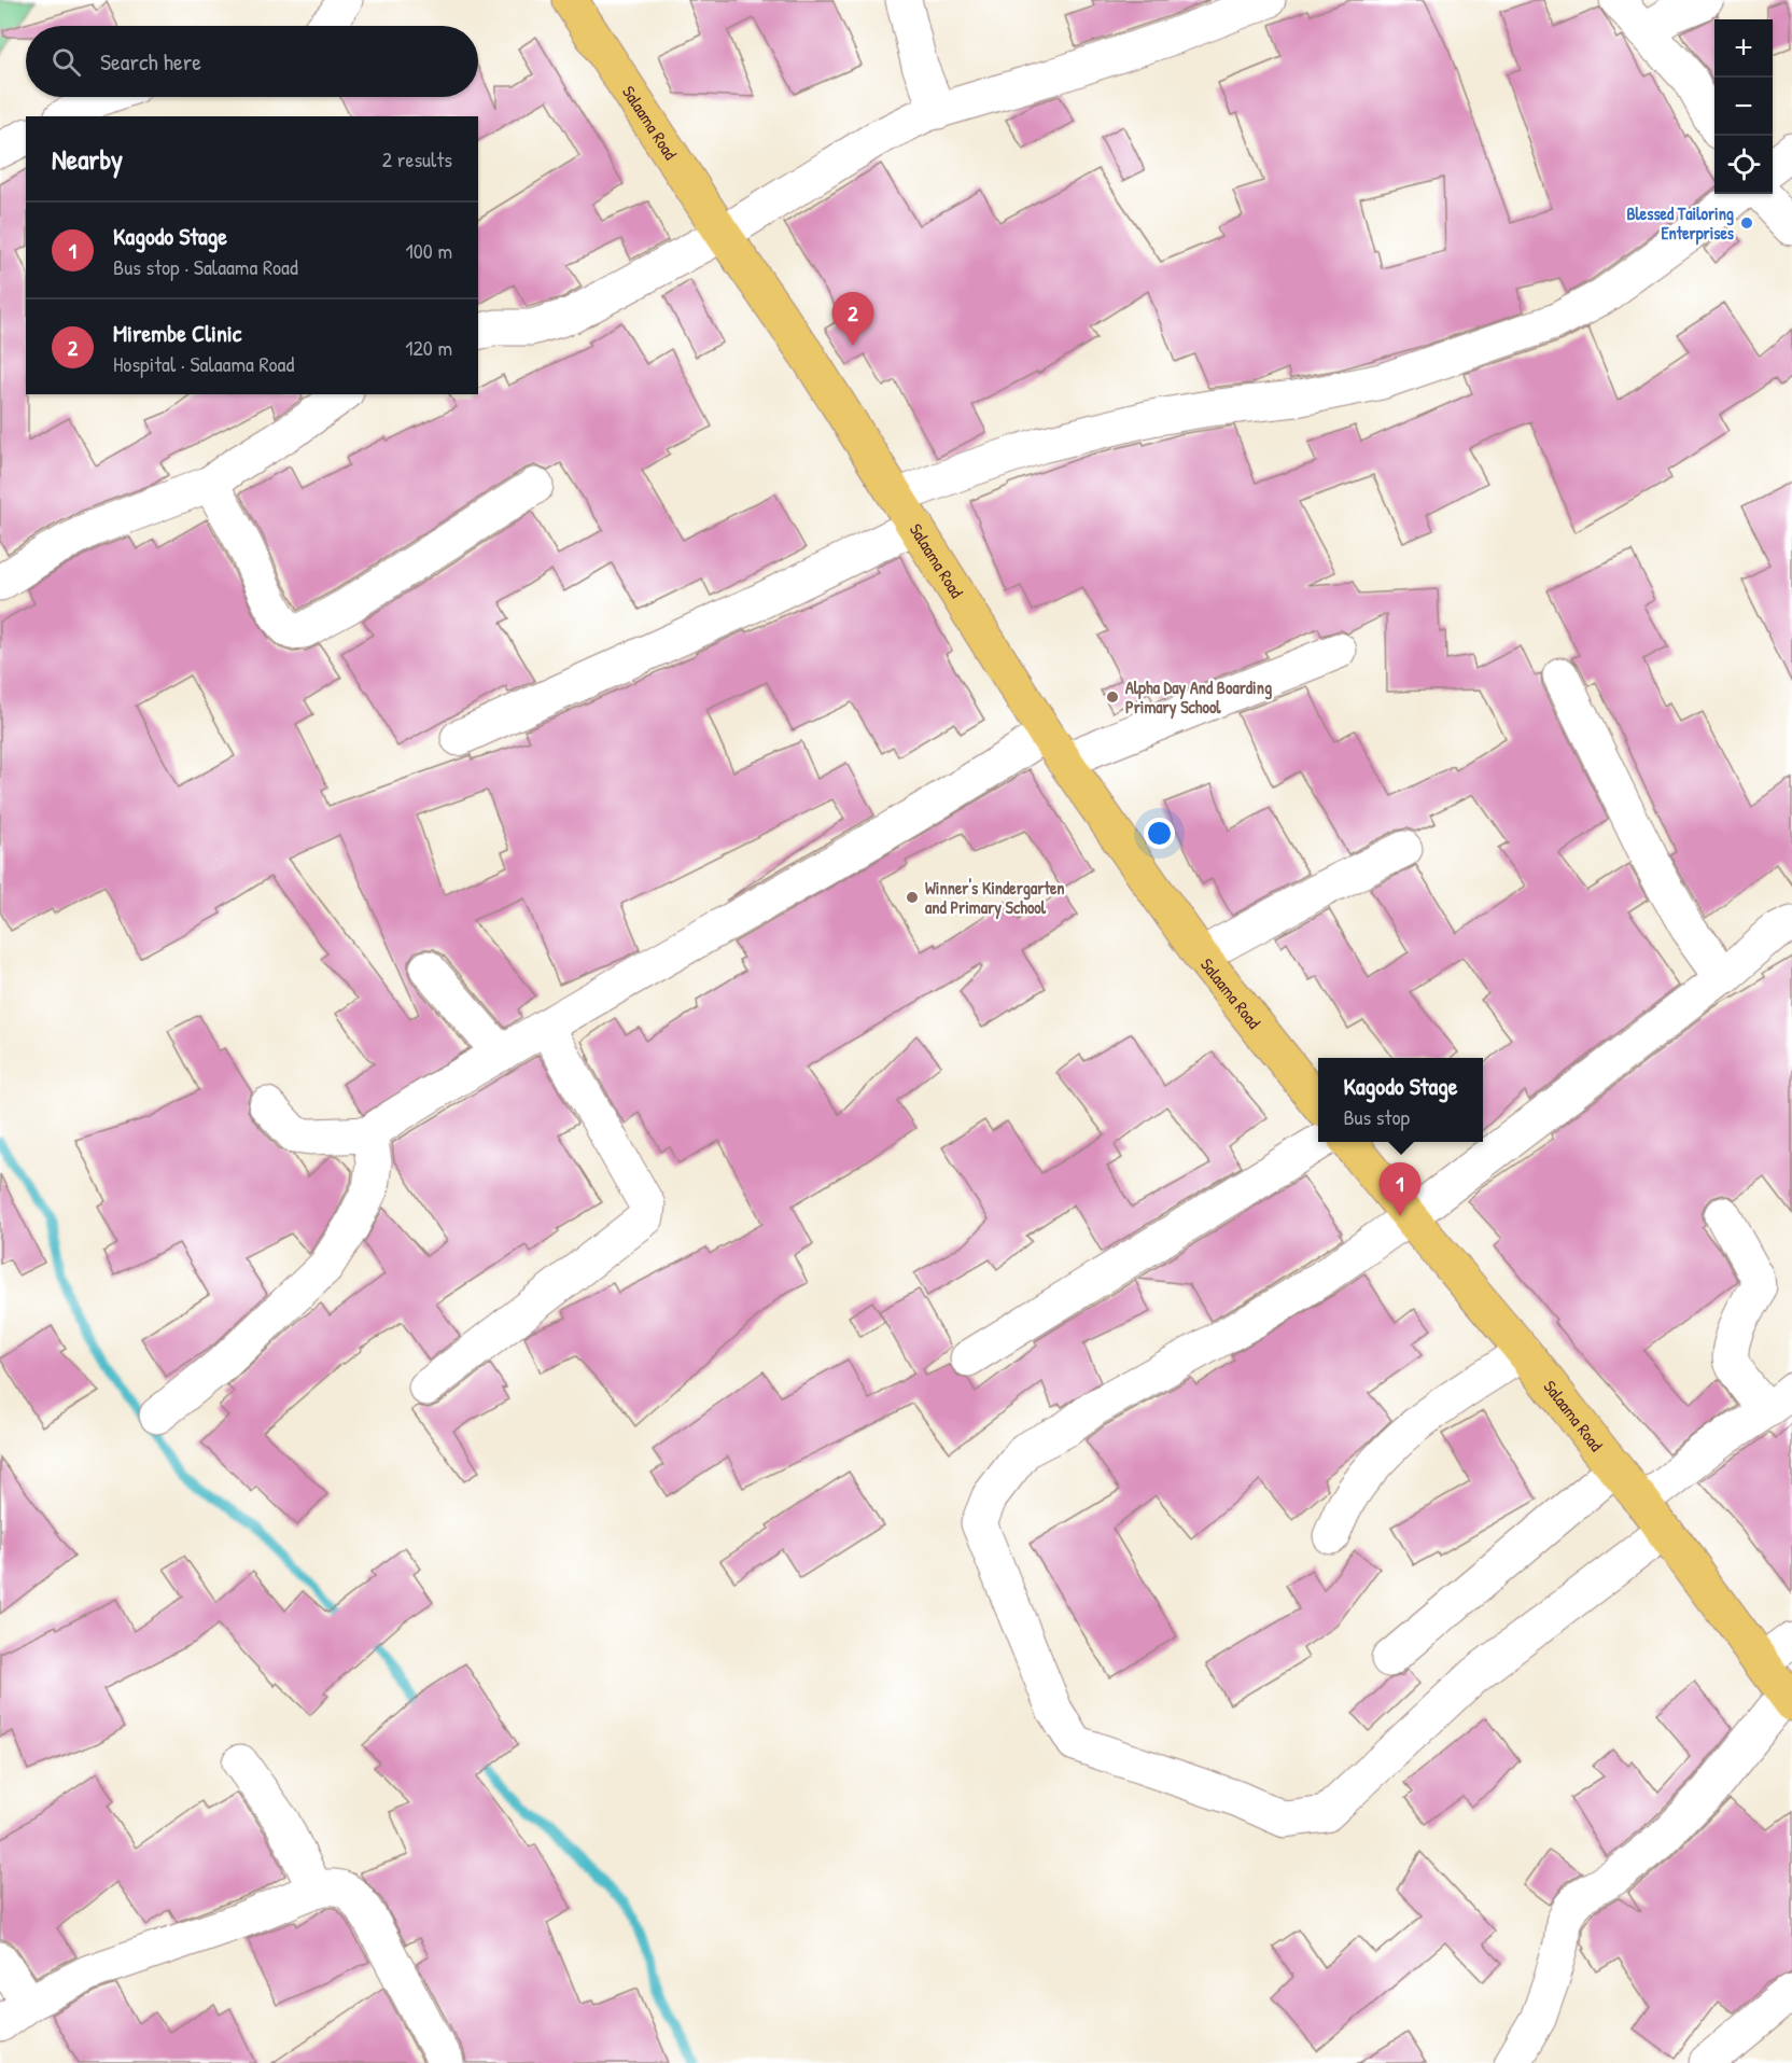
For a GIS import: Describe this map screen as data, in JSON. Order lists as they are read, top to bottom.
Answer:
{
  "streets": {
    "main road": ["Salaama Road"]
  },
  "places": ["Blessed Tailoring Enterprises", "Alpha Day And Boarding Primary School", "Winner's Kindergarten and Primary School"],
  "page": {
    "map_buttons": ["+", "−"],
    "search": "Search here",
    "heading": ["Nearby", "2 results"],
    "list": [
      {
        "mark": "1",
        "name": "Kagodo Stage",
        "note": "Bus stop · Salaama Road",
        "value": "100 m"
      },
      {
        "mark": "2",
        "name": "Mirembe Clinic",
        "note": "Hospital · Salaama Road",
        "value": "120 m"
      }
    ],
    "pins": ["2", "1"],
    "popup": ["Kagodo Stage", "Bus stop"]
  }
}
